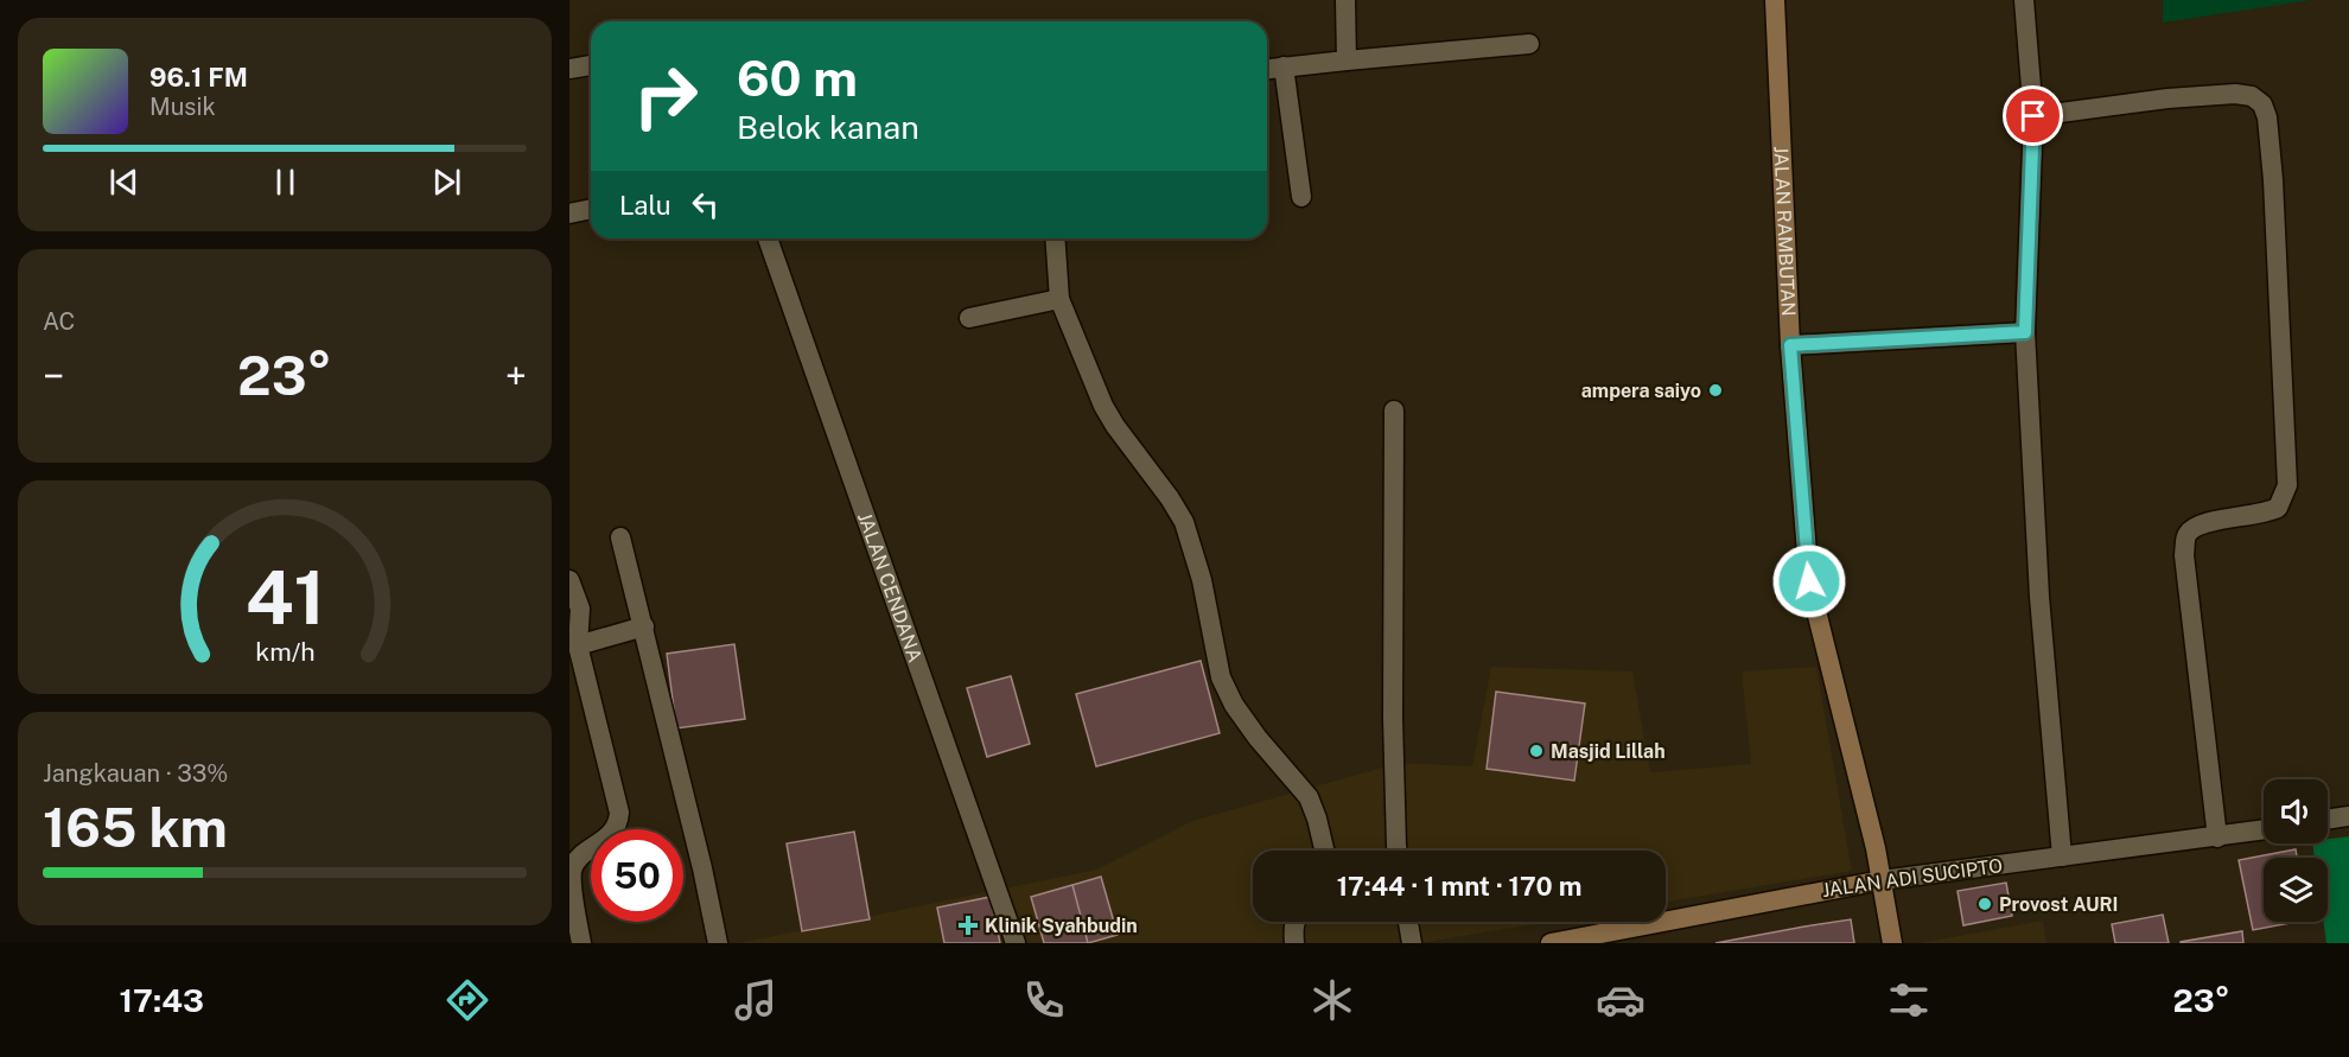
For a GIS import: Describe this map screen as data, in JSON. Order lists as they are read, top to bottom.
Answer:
{
  "streets": {
    "main road": ["JALAN RAMBUTAN", "JALAN ADI SUCIPTO"],
    "street": ["JALAN CENDANA"]
  },
  "crossings": [
    ["JALAN RAMBUTAN", "JALAN ADI SUCIPTO"]
  ],
  "places": {
    "other": ["ampera saiyo", "Masjid Lillah", "Provost AURI"],
    "health": ["Klinik Syahbudin"]
  },
  "page": {
    "turn": ["60 m", "Belok kanan"],
    "song": ["96.1 FM", "Musik"],
    "then": "Lalu",
    "tile": [
      "AC",
      ["Jangkauan · 33%", "165 km"]
    ],
    "heat": ["−", "23°", "+"],
    "limit": "50",
    "trip": "17:44 · 1 mnt · 170 m",
    "tabs": ["17:43", "23°"],
    "gauge": ["41", "km/h"]
  }
}
